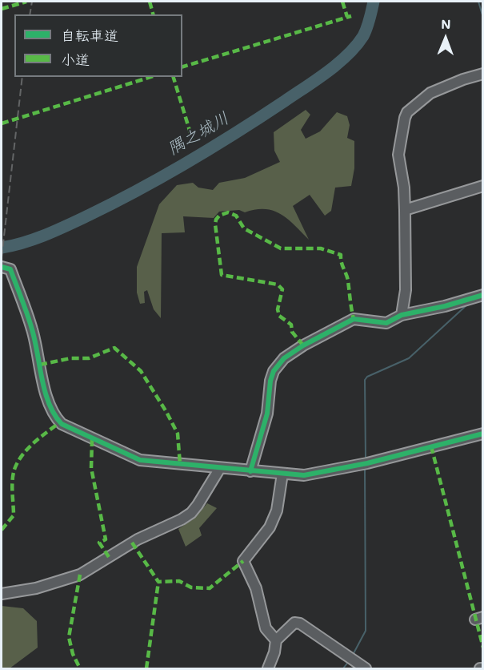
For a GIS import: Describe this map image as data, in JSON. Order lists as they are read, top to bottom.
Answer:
{
  "water": ["隅之城川"],
  "legend": ["自転車道", "小道"],
  "north": "top"
}
